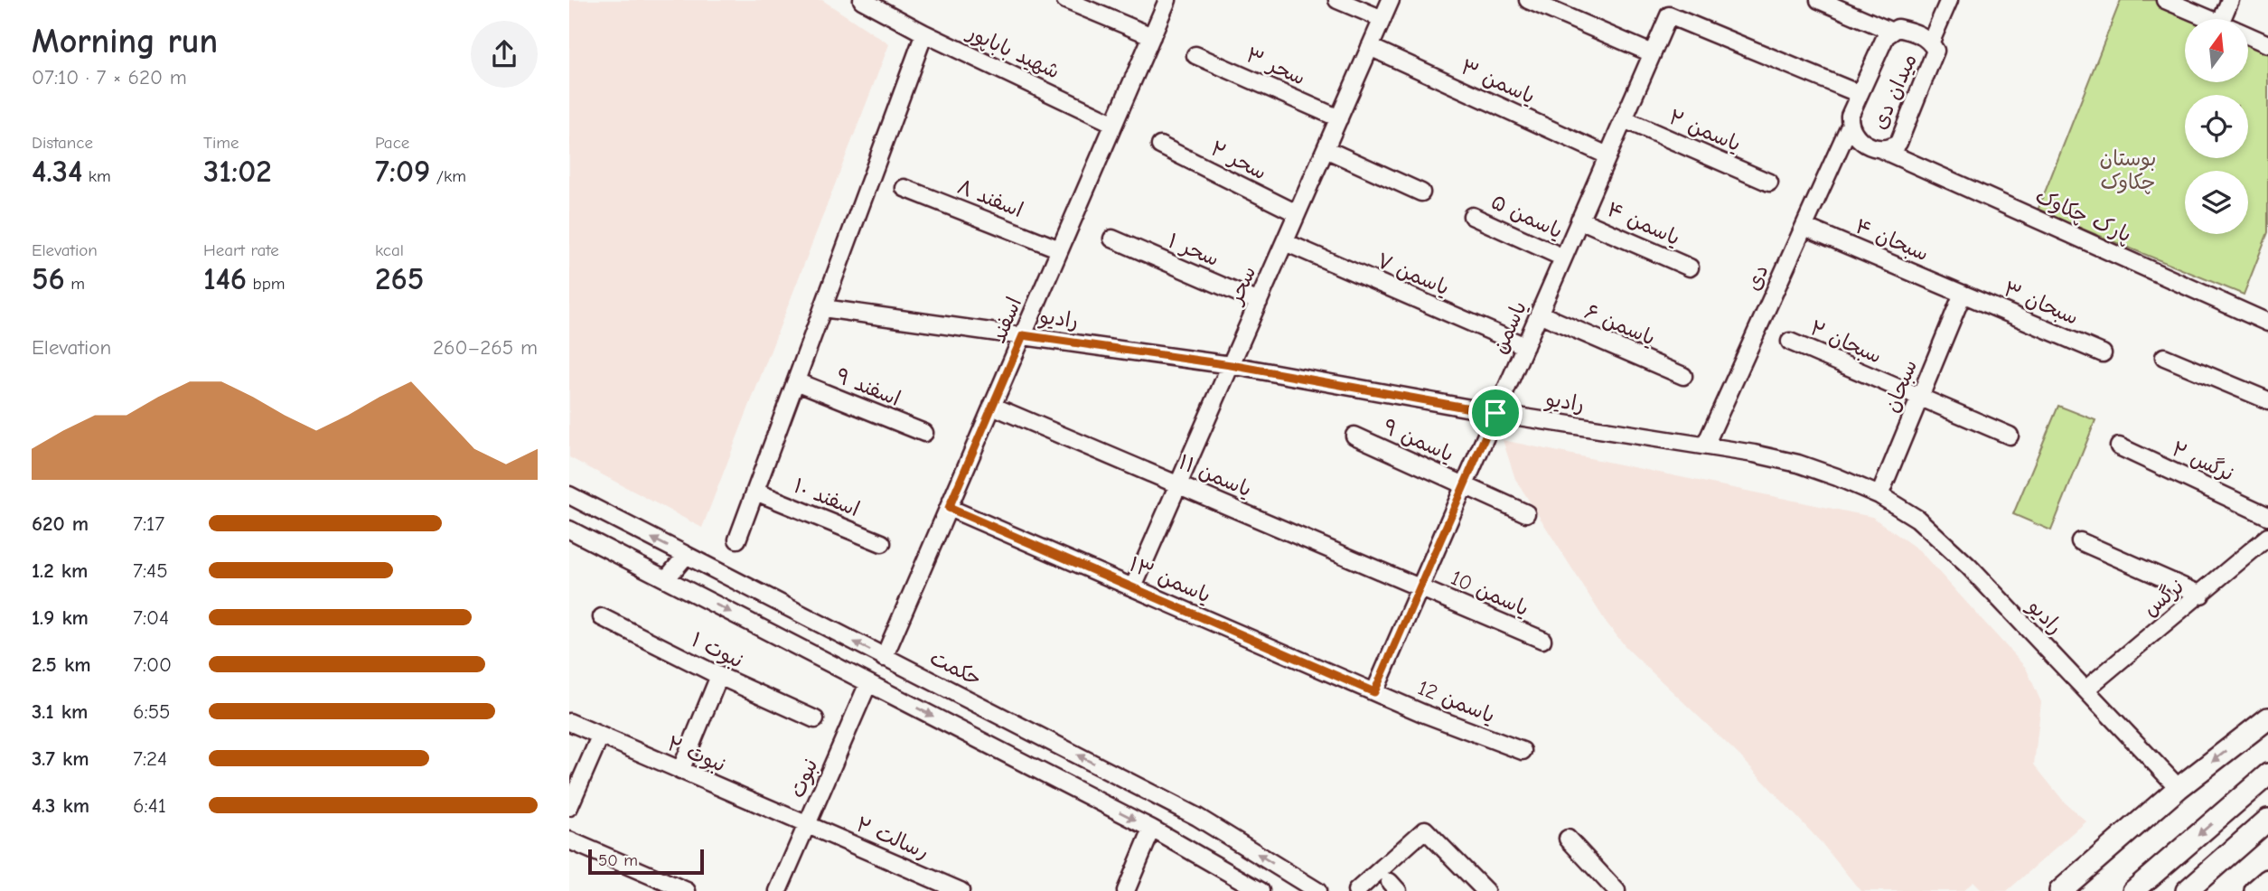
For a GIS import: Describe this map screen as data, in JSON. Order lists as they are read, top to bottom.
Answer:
{
  "streets": {
    "street": [
      "شهید باباپور",
      "سحر ۳",
      "یاسمن ۳",
      "میدان دی",
      "یاسمن ۲",
      "سحر ۲",
      "اسفند ۸",
      "پارک چکاوک",
      "یاسمن ۵",
      "یاسمن ۴",
      "سبحان ۴",
      "سحر ۱",
      "یاسمن ۷",
      "دی",
      "سحر",
      "سبحان ۳",
      "رادیو",
      "اسفند",
      "یاسمن ۶",
      "یاسمن",
      "سبحان ۲",
      "سبحان",
      "اسفند ۹",
      "یاسمن ۹",
      "نرگس ۲",
      "یاسمن ۱۱",
      "اسفند ۱۰",
      "یاسمن ۱۳",
      "یاسمن 10",
      "نرگس",
      "نبوت ۱",
      "حکمت",
      "یاسمن 12",
      "نبوت ۲",
      "نبوت",
      "رسالت ۲"
    ]
  },
  "crossings": [
    ["شهید باباپور", "اسفند"],
    ["سحر ۳", "سحر"],
    ["یاسمن ۳", "سحر"],
    ["یاسمن ۳", "یاسمن"],
    ["میدان دی", "پارک چکاوک"],
    ["میدان دی", "دی"],
    ["میدان دی", "یاسمن"],
    ["یاسمن ۲", "یاسمن"],
    ["سحر ۲", "سحر"],
    ["اسفند ۸", "اسفند"],
    ["یاسمن ۵", "یاسمن"],
    ["یاسمن ۴", "یاسمن"],
    ["سبحان ۴", "دی"],
    ["سبحان ۴", "سبحان ۳"],
    ["سبحان ۴", "سبحان"],
    ["سحر ۱", "سحر"],
    ["یاسمن ۷", "سحر"],
    ["یاسمن ۷", "یاسمن"],
    ["دی", "رادیو"],
    ["سحر", "رادیو"],
    ["سحر", "یاسمن ۱۱"],
    ["سحر", "یاسمن ۱۳"],
    ["سبحان ۳", "سبحان"],
    ["رادیو", "اسفند"],
    ["رادیو", "یاسمن"],
    ["رادیو", "سبحان"],
    ["رادیو", "نرگس"],
    ["اسفند", "یاسمن ۱۱"],
    ["اسفند", "یاسمن ۱۳"],
    ["اسفند", "حکمت"],
    ["یاسمن ۶", "یاسمن"],
    ["یاسمن", "یاسمن ۹"],
    ["یاسمن", "یاسمن ۱۱"],
    ["یاسمن", "یاسمن ۱۳"],
    ["یاسمن", "یاسمن 10"],
    ["یاسمن", "یاسمن 12"],
    ["سبحان ۲", "سبحان"],
    ["یاسمن ۱۱", "یاسمن 10"],
    ["یاسمن ۱۳", "یاسمن 12"],
    ["نبوت ۲", "نبوت"],
    ["نبوت ۲", "رسالت ۲"],
    ["نبوت", "رسالت ۲"]
  ],
  "parks": ["بوستان چکاوک"],
  "scale_bar": "50 m",
  "north": "top",
  "page": {
    "heading": ["Morning run", "07:10 · 7 × 620 m"],
    "stats": [
      ["Distance", "4.34 km"],
      ["Time", "31:02"],
      ["Pace", "7:09 /km"],
      ["Elevation", "56 m"],
      ["Heart rate", "146 bpm"],
      ["kcal", "265"]
    ],
    "chart": ["Elevation", "260–265 m"],
    "list": [
      {
        "name": "620 m",
        "note": "7:17"
      },
      {
        "name": "1.2 km",
        "note": "7:45"
      },
      {
        "name": "1.9 km",
        "note": "7:04"
      },
      {
        "name": "2.5 km",
        "note": "7:00"
      },
      {
        "name": "3.1 km",
        "note": "6:55"
      },
      {
        "name": "3.7 km",
        "note": "7:24"
      },
      {
        "name": "4.3 km",
        "note": "6:41"
      }
    ],
    "scale": "50 m"
  }
}
